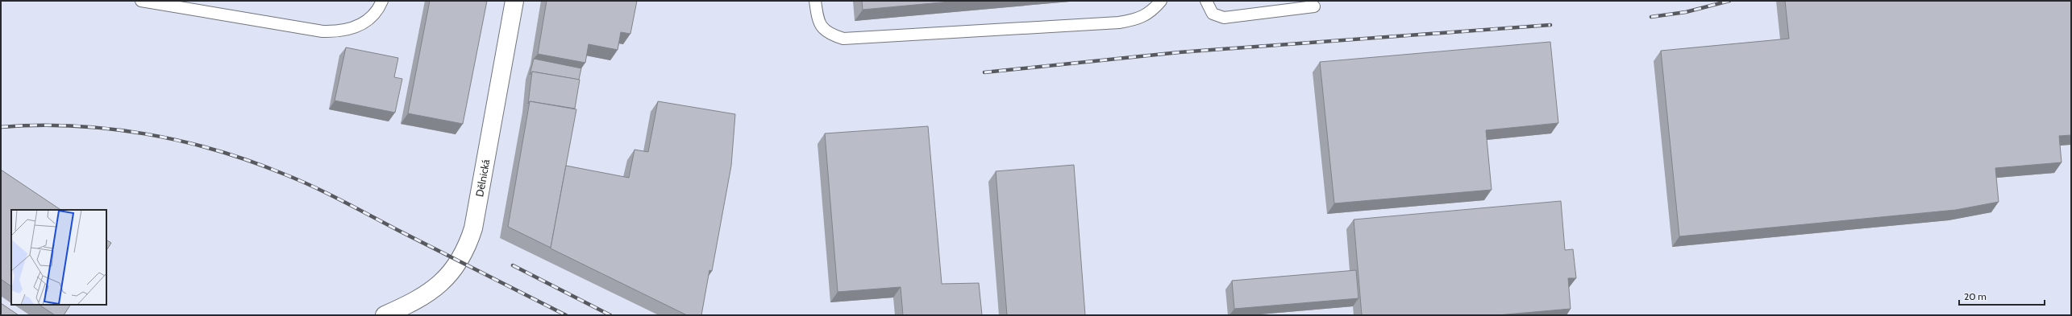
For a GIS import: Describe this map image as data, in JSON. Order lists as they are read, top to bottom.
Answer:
{
  "streets": {
    "street": ["Dělnická"]
  },
  "scale_bar": "20 m"
}
